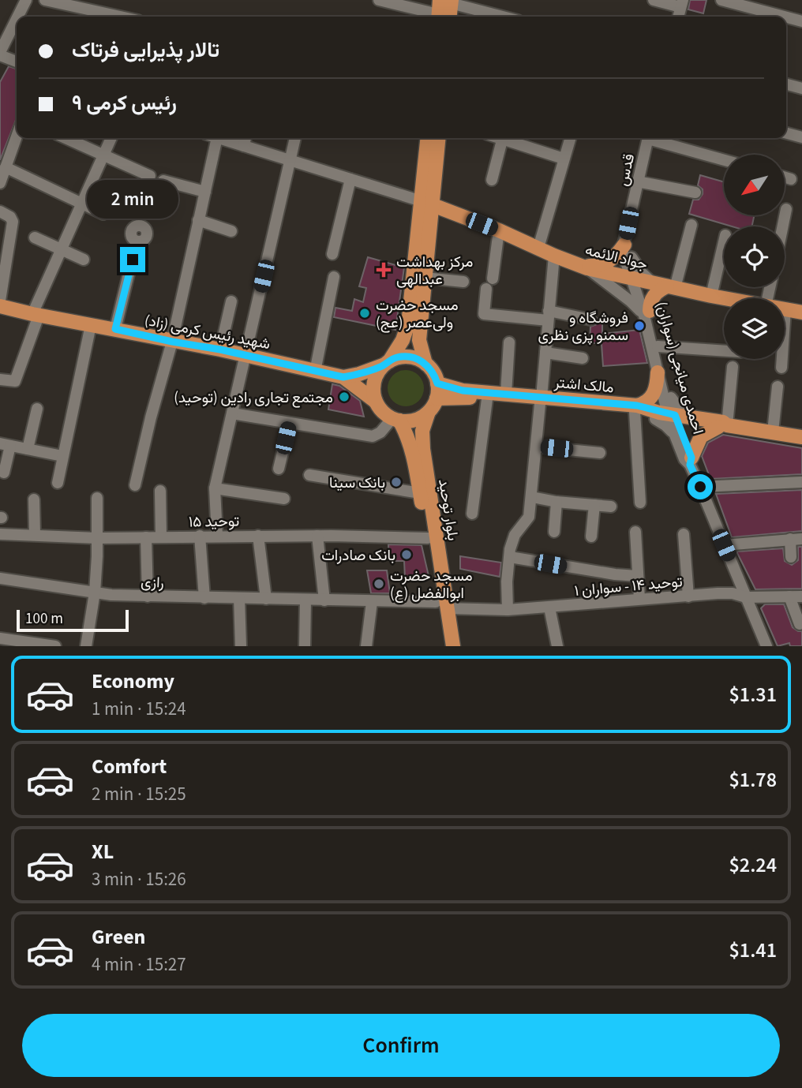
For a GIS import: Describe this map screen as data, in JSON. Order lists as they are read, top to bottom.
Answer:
{
  "streets": {
    "main road": [
      "جواد الائمه",
      "شهید رئیس کرمی (زاد)",
      "مالک اشتر",
      "بلوار توحید"
    ],
    "street": [
      "قدس",
      "احمدی میانجی (سواران)",
      "توحید ۱۵",
      "رازی",
      "توحید ۱۴ - سواران ۱"
    ]
  },
  "crossings": [
    ["قدس", "جواد الائمه"],
    ["قدس", "احمدی میانجی (سواران)"],
    ["جواد الائمه", "احمدی میانجی (سواران)"],
    ["احمدی میانجی (سواران)", "مالک اشتر"],
    ["احمدی میانجی (سواران)", "توحید ۱۴ - سواران ۱"],
    ["مالک اشتر", "بلوار توحید"],
    ["بلوار توحید", "توحید ۱۵"],
    ["بلوار توحید", "توحید ۱۴ - سواران ۱"],
    ["رازی", "توحید ۱۴ - سواران ۱"]
  ],
  "places": {
    "health": ["مرکز بهداشت عبدالهی"],
    "other": [
      "مسجد حضرت ولی‌عصر (عج)",
      "فروشگاه و سمنو پزی نظری",
      "مجتمع تجاری رادین (توحید)",
      "بانک سینا",
      "بانک صادرات",
      "مسجد حضرت ابوالفضل (ع)"
    ]
  },
  "scale_bar": "100 m",
  "north": "bottom left",
  "page": {
    "banner": ["تالار پذیرایی فرتاک", "رئیس کرمی ۹"],
    "bubble": "2 min",
    "scale": "100 m",
    "list": [
      {
        "name": "Economy",
        "note": "1 min · 15:24",
        "value": "$1.31"
      },
      {
        "name": "Comfort",
        "note": "2 min · 15:25",
        "value": "$1.78"
      },
      {
        "name": "XL",
        "note": "3 min · 15:26",
        "value": "$2.24"
      },
      {
        "name": "Green",
        "note": "4 min · 15:27",
        "value": "$1.41"
      }
    ],
    "buttons": "Confirm"
  }
}
